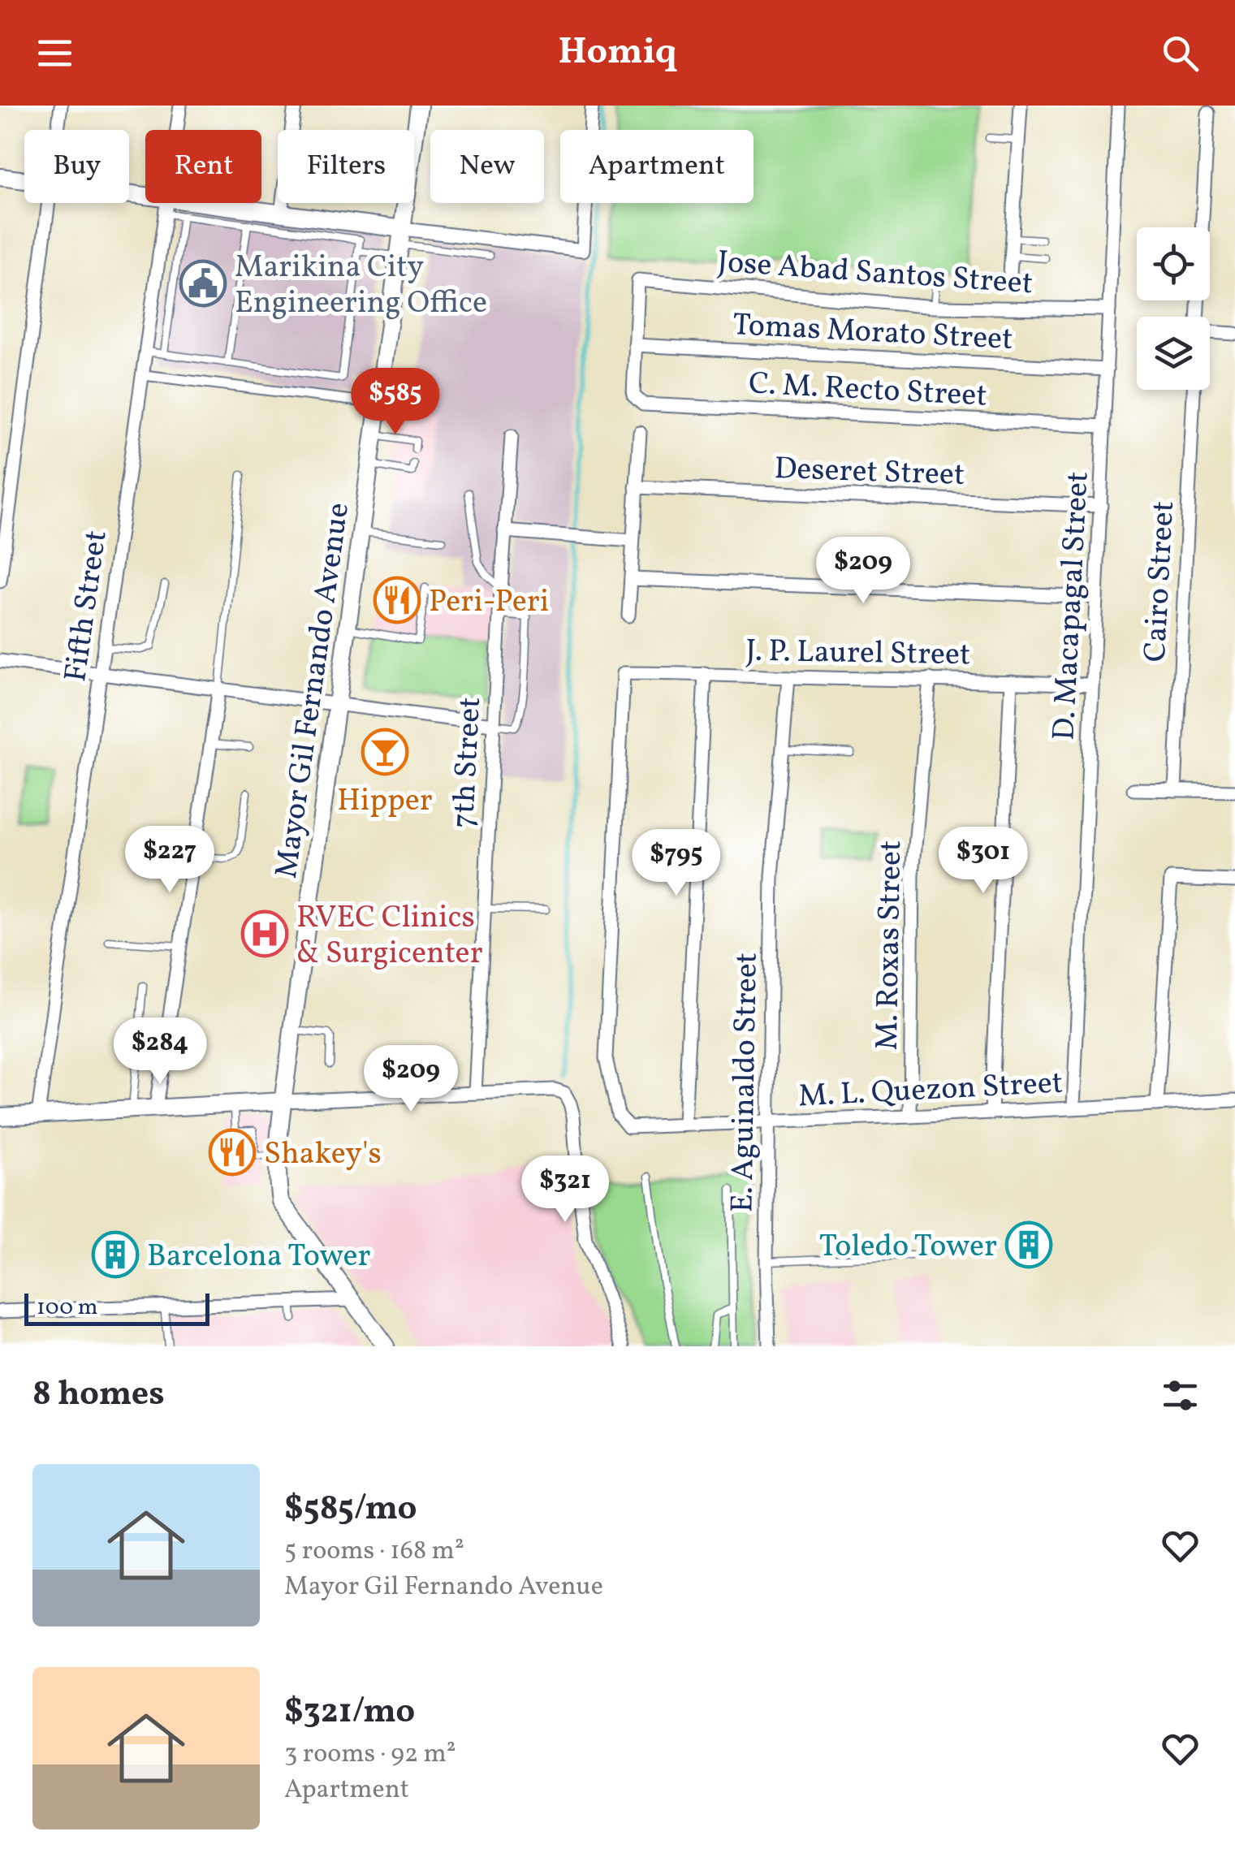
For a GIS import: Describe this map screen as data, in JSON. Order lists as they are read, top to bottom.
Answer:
{
  "streets": {
    "street": [
      "Jose Abad Santos Street",
      "Tomas Morato Street",
      "C. M. Recto Street",
      "Deseret Street",
      "Cairo Street",
      "Fifth Street",
      "D. Macapagal Street",
      "J. P. Laurel Street",
      "Mayor Gil Fernando Avenue",
      "7th Street",
      "M. Roxas Street",
      "E. Aguinaldo Street",
      "M. L. Quezon Street"
    ]
  },
  "crossings": [
    ["Jose Abad Santos Street", "Tomas Morato Street"],
    ["Jose Abad Santos Street", "C. M. Recto Street"],
    ["Jose Abad Santos Street", "D. Macapagal Street"],
    ["Tomas Morato Street", "C. M. Recto Street"],
    ["Tomas Morato Street", "D. Macapagal Street"],
    ["C. M. Recto Street", "D. Macapagal Street"],
    ["Deseret Street", "D. Macapagal Street"],
    ["D. Macapagal Street", "J. P. Laurel Street"],
    ["D. Macapagal Street", "M. L. Quezon Street"],
    ["J. P. Laurel Street", "M. Roxas Street"],
    ["J. P. Laurel Street", "E. Aguinaldo Street"],
    ["J. P. Laurel Street", "M. L. Quezon Street"],
    ["M. Roxas Street", "M. L. Quezon Street"],
    ["E. Aguinaldo Street", "M. L. Quezon Street"]
  ],
  "places": {
    "public building": ["Marikina City Engineering Office"],
    "restaurant": ["Peri-Peri", "Shakey's"],
    "bar": ["Hipper"],
    "hospital": ["RVEC Clinics & Surgicenter"],
    "building": ["Toledo Tower", "Barcelona Tower"]
  },
  "scale_bar": "100 m",
  "page": {
    "header": "Homiq",
    "chip": [
      "Buy",
      "Rent",
      "Filters",
      "New",
      "Apartment"
    ],
    "price": [
      "$585",
      "$209",
      "$227",
      "$301",
      "$795",
      "$284",
      "$209",
      "$321"
    ],
    "scale": "100 m",
    "heading": "8 homes",
    "list": [
      {
        "name": "$585/mo",
        "note": "5 rooms · 168 m² · Mayor Gil Fernando Avenue"
      },
      {
        "name": "$321/mo",
        "note": "3 rooms · 92 m² · Apartment"
      }
    ]
  }
}
